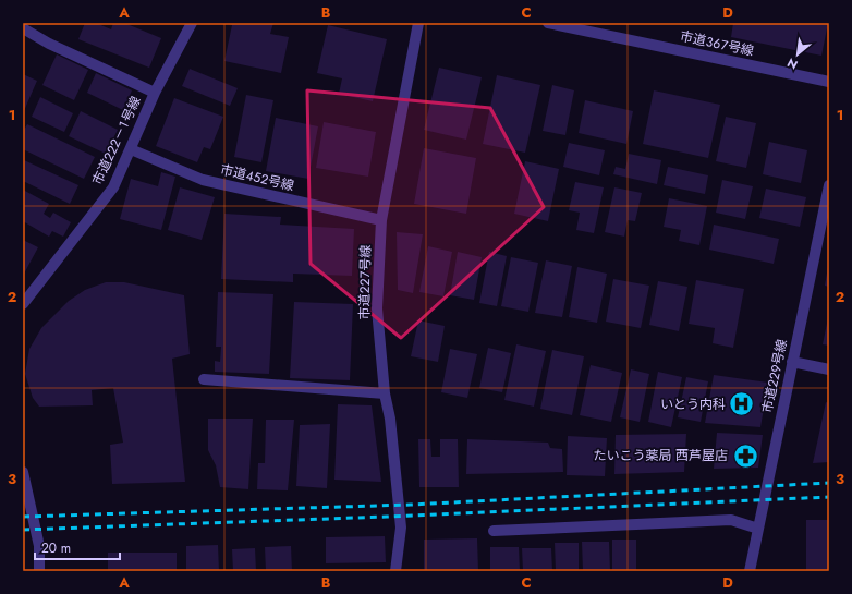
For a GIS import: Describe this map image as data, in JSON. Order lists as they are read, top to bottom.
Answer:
{
  "streets": {
    "street": [
      "市道３６７号線",
      "市道２２２－１号線",
      "市道４５２号線",
      "市道２２７号線",
      "市道２２９号線"
    ]
  },
  "crossings": [
    ["市道２２２－１号線", "市道４５２号線"],
    ["市道４５２号線", "市道２２７号線"]
  ],
  "places": {
    "hospital": ["いとう内科"],
    "pharmacy": ["たいこう薬局 西芦屋店"]
  },
  "scale_bar": "20 m",
  "north": "bottom left",
  "grid": {
    "columns": [
      "A",
      "B",
      "C",
      "D"
    ],
    "rows": ["1", "2", "3"]
  }
}
